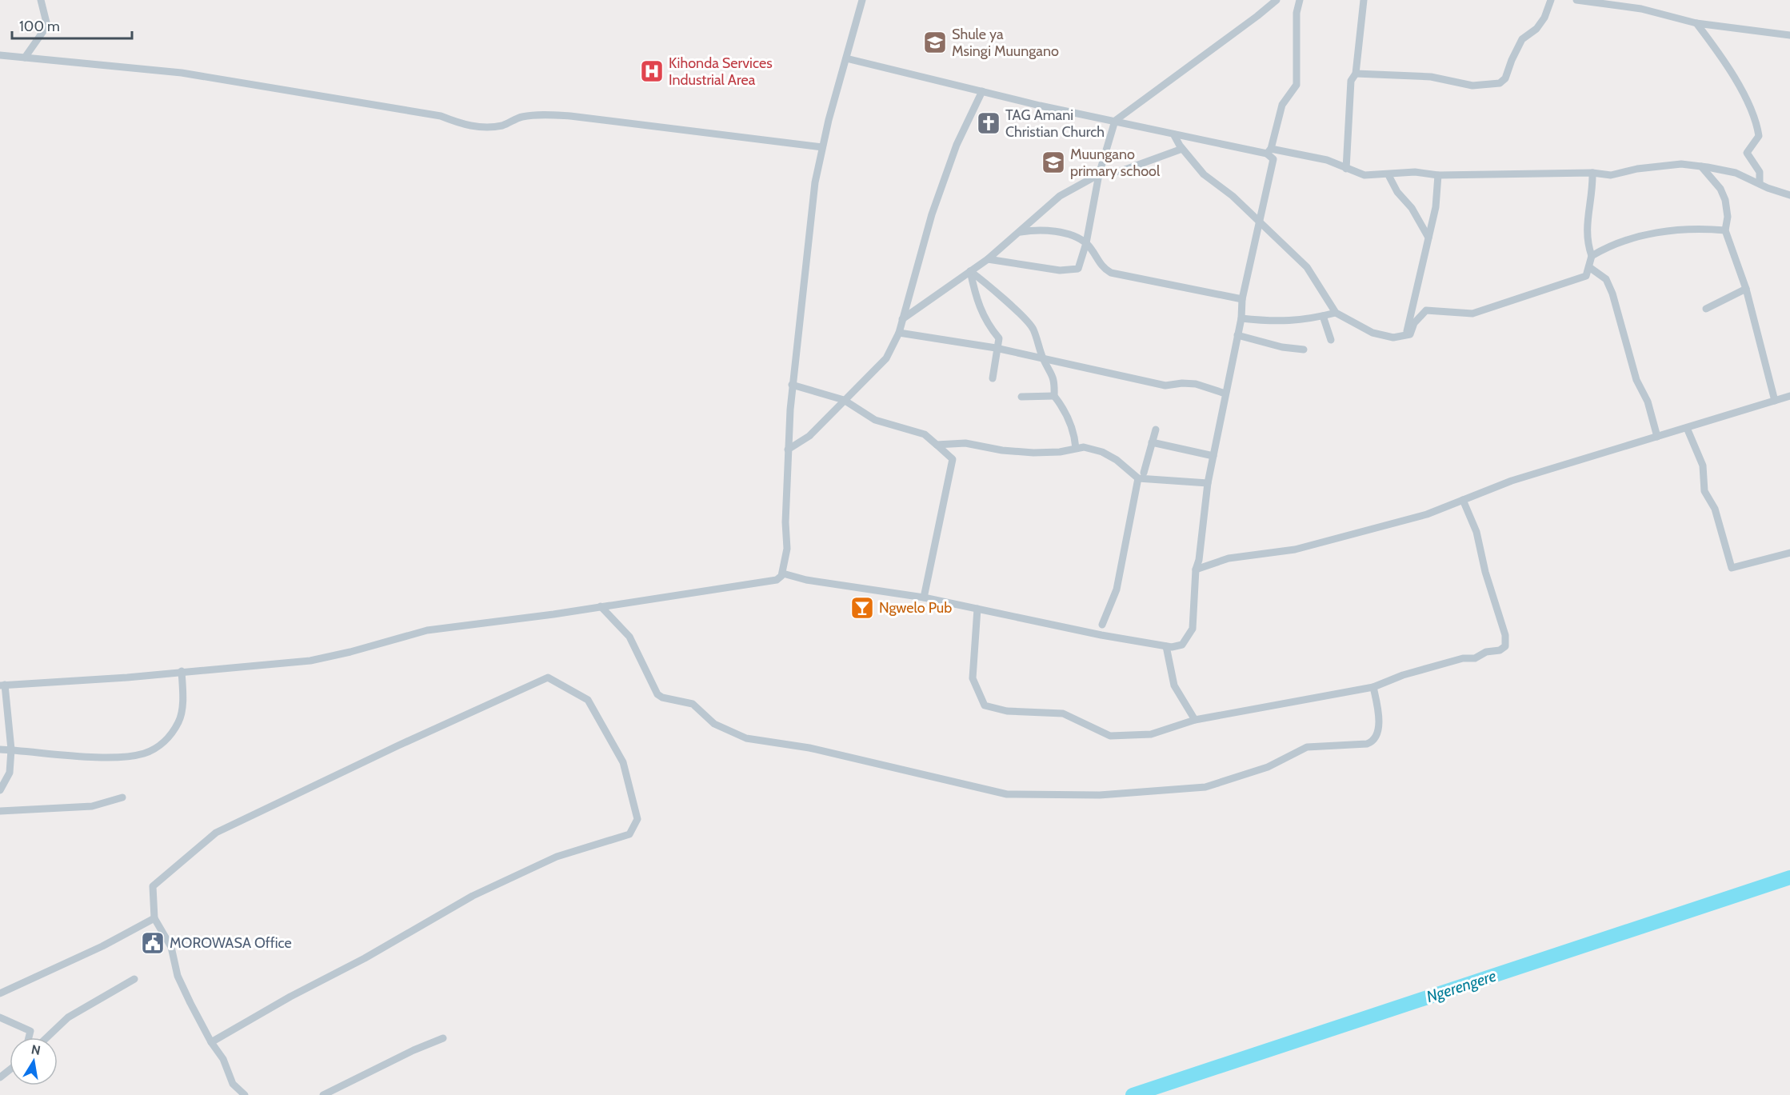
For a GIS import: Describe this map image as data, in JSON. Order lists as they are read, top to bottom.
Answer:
{
  "water": ["Ngerengere"],
  "places": {
    "school or university": ["Shule ya Msingi Muungano", "Muungano primary school"],
    "hospital": ["Kihonda Services Industrial Area"],
    "church": ["TAG Amani Christian Church"],
    "bar": ["Ngwelo Pub"],
    "public building": ["MOROWASA Office"]
  },
  "scale_bar": "100 m",
  "north": "top"
}
